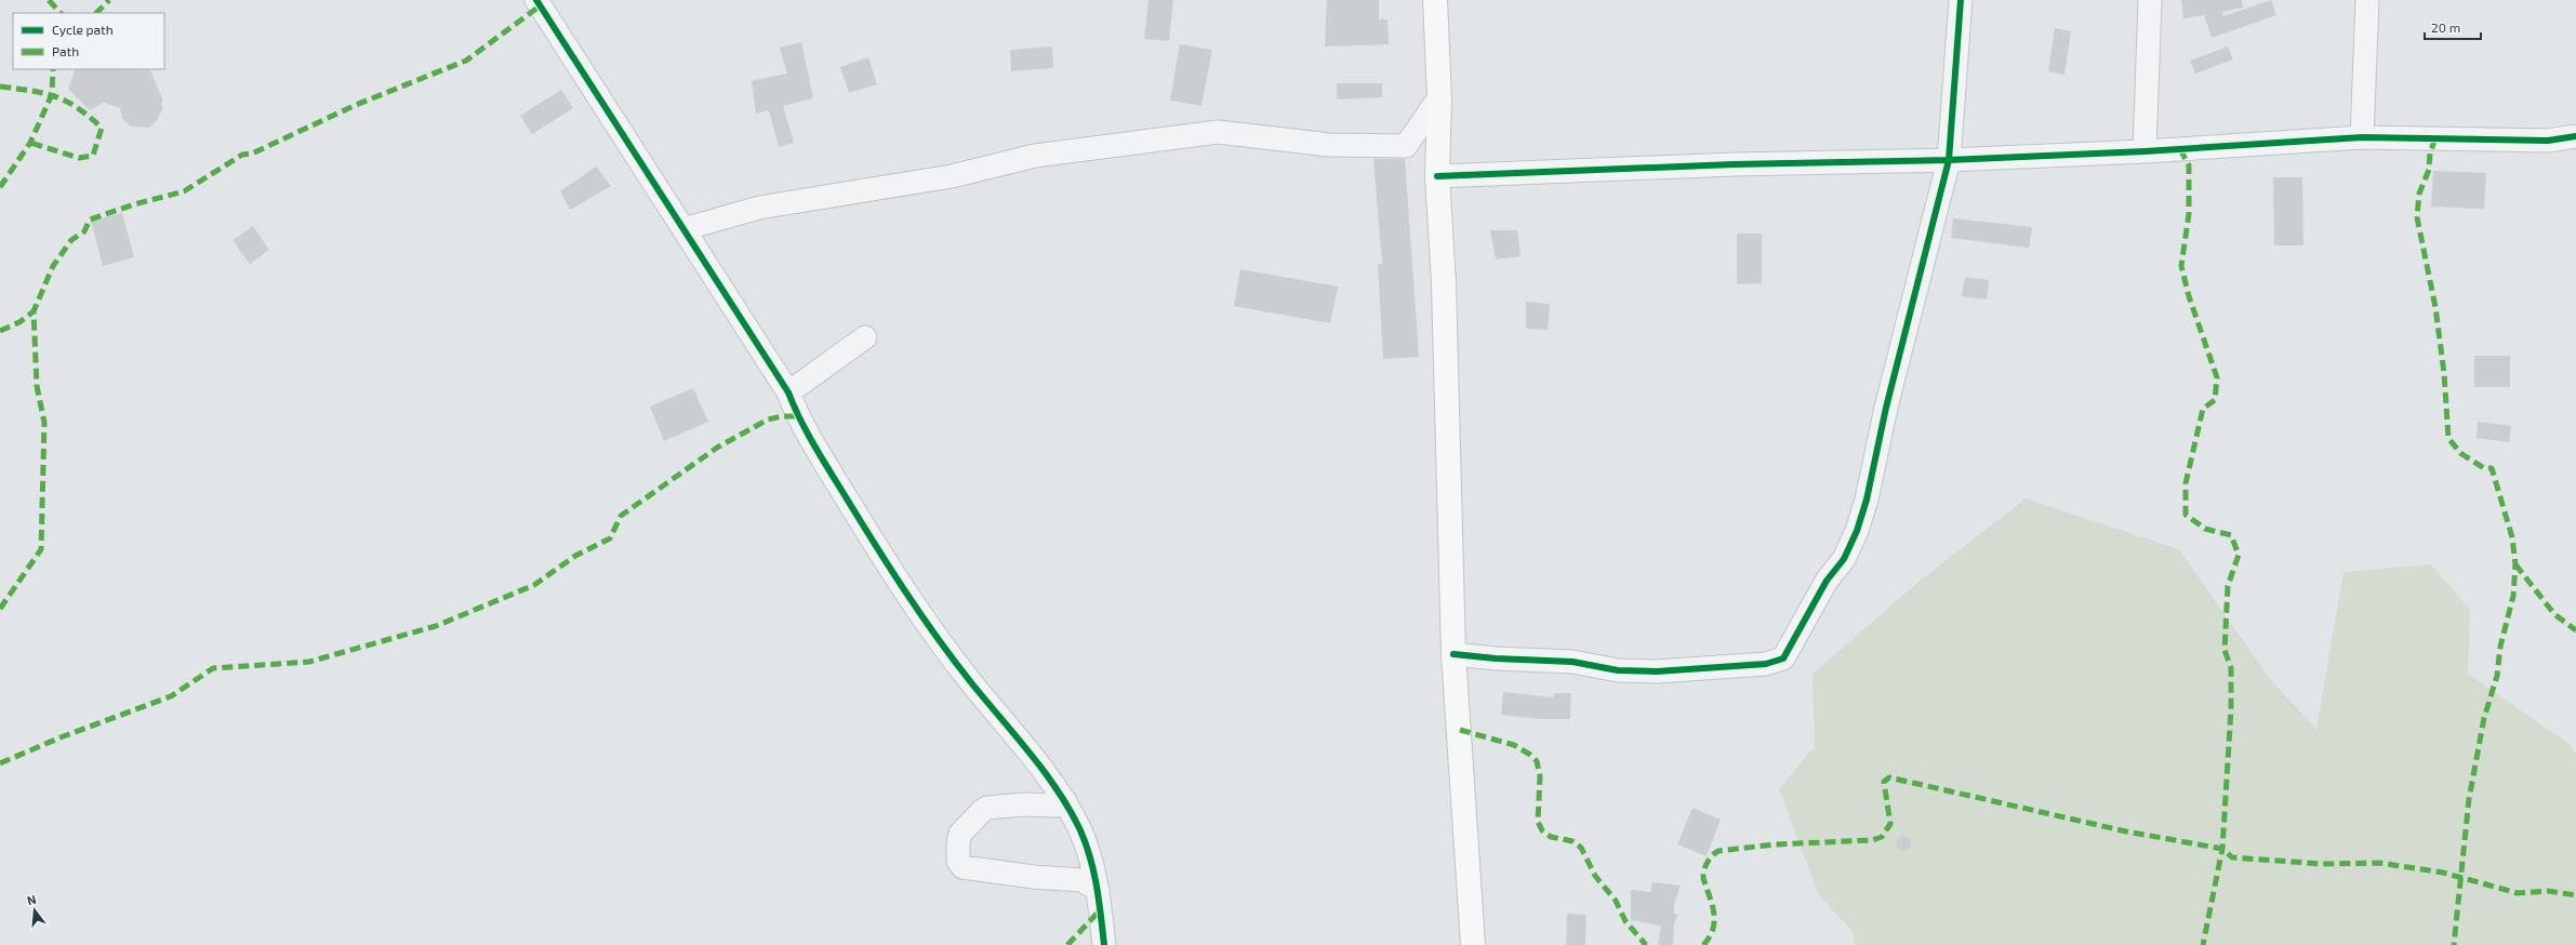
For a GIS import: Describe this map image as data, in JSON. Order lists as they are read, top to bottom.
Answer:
{
  "legend": ["Cycle path", "Path"],
  "scale_bar": "20 m",
  "north": "top"
}
